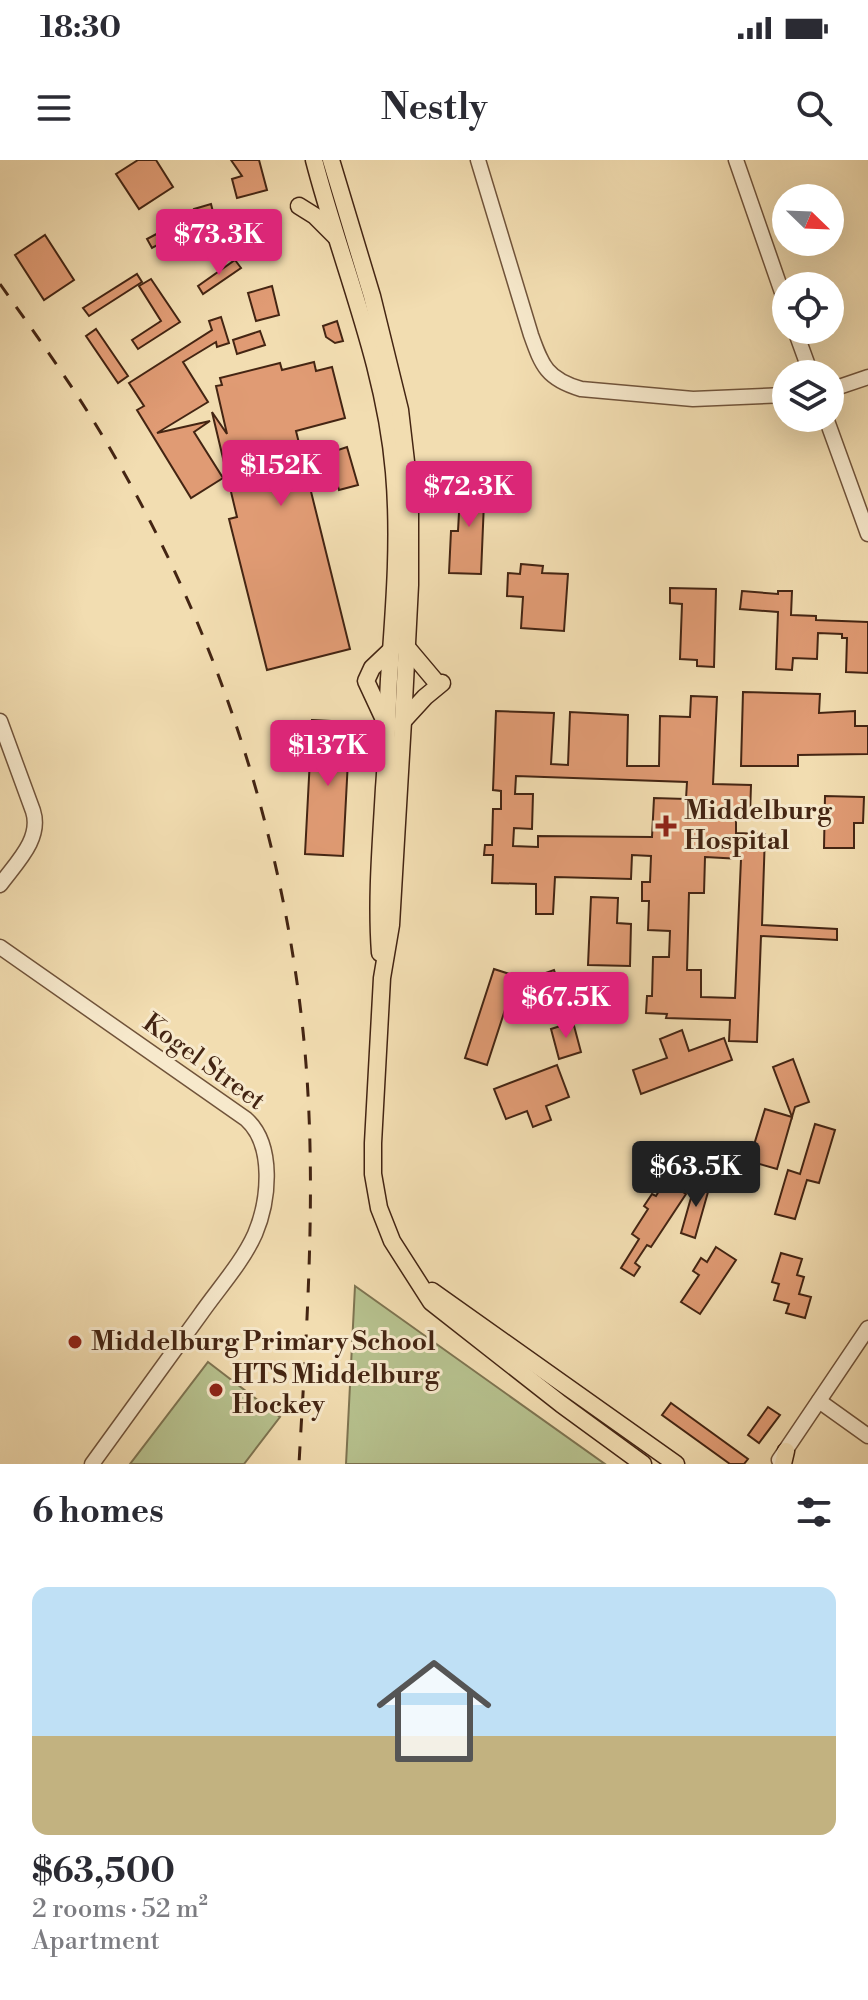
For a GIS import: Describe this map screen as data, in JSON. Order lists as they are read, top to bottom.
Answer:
{
  "streets": {
    "street": ["Kogel Street"]
  },
  "places": {
    "health": ["Middelburg Hospital"],
    "other": ["Middelburg Primary School", "HTS Middelburg Hockey"]
  },
  "north": "bottom right",
  "page": {
    "status": "18:30",
    "header": "Nestly",
    "price": [
      "$73.3K",
      "$152K",
      "$72.3K",
      "$137K",
      "$67.5K",
      "$63.5K"
    ],
    "heading": "6 homes",
    "list": [
      {
        "name": "$63,500",
        "note": "2 rooms · 52 m² · Apartment"
      }
    ]
  }
}
